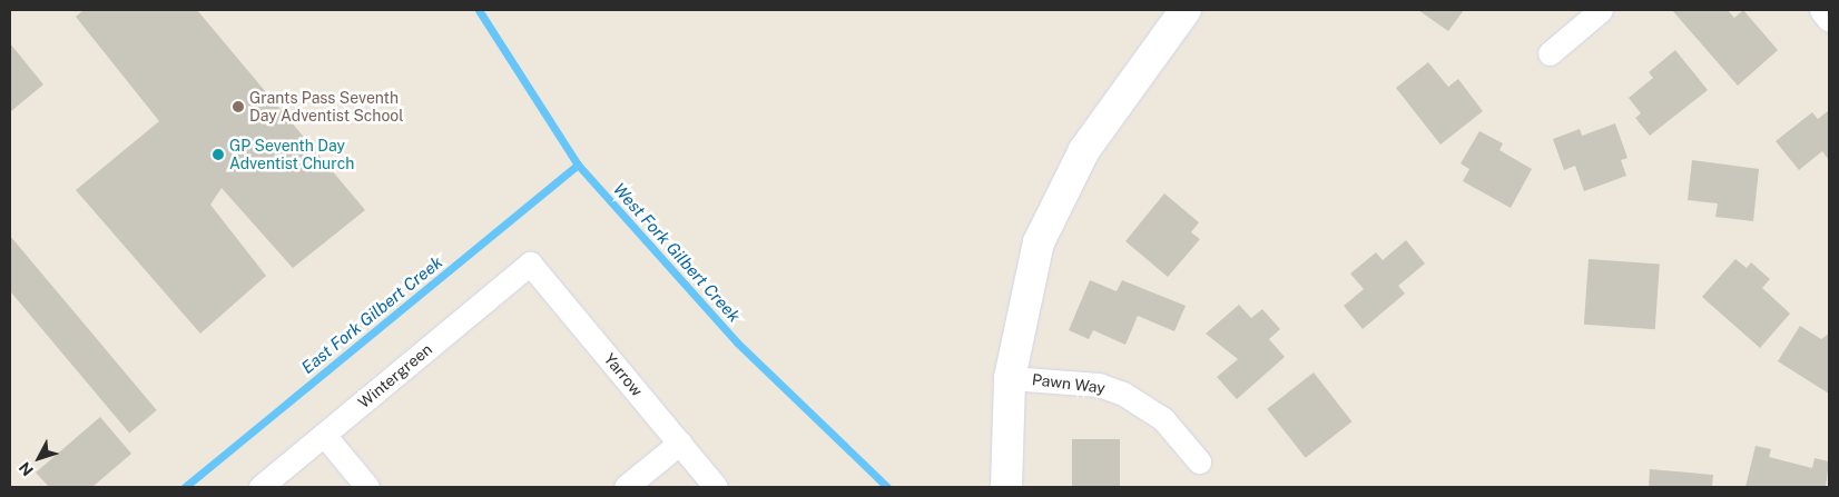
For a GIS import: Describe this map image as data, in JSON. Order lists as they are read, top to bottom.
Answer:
{
  "streets": {
    "street": ["Yarrow", "Wintergreen", "Pawn Way"]
  },
  "crossings": [
    ["Yarrow", "Wintergreen"]
  ],
  "water": ["West Fork Gilbert Creek", "East Fork Gilbert Creek"],
  "places": ["Grants Pass Seventh Day Adventist School", "GP Seventh Day Adventist Church"],
  "north": "bottom left"
}
